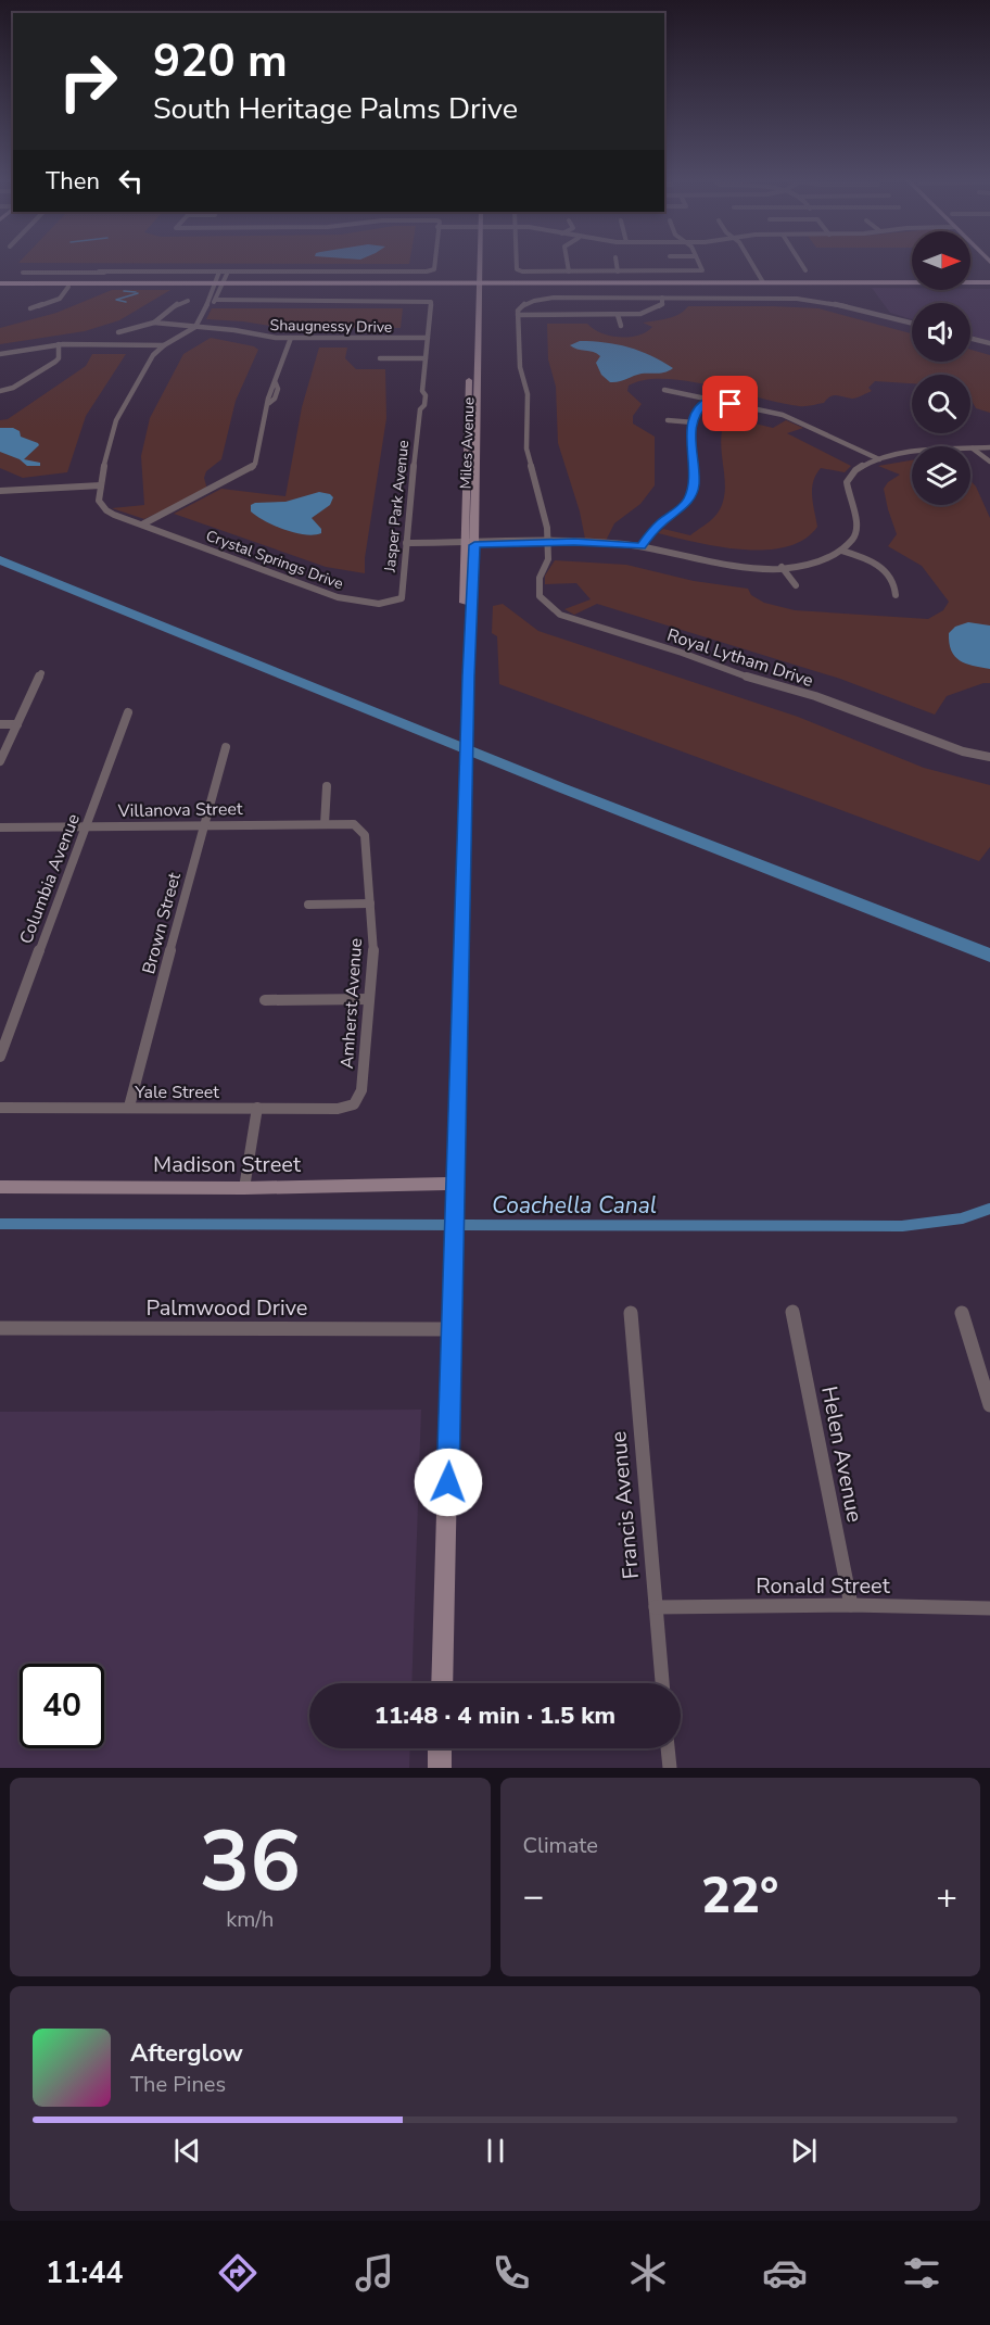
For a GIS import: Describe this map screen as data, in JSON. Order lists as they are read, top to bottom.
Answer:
{
  "streets": {
    "street": [
      "Shaugnessy Drive",
      "Miles Avenue",
      "Jasper Park Avenue",
      "Crystal Springs Drive",
      "Royal Lytham Drive",
      "Villanova Street",
      "Columbia Avenue",
      "Brown Street",
      "Amherst Avenue",
      "Yale Street",
      "Madison Street",
      "Palmwood Drive",
      "Helen Avenue",
      "Francis Avenue",
      "Ronald Street"
    ]
  },
  "crossings": [
    ["Shaugnessy Drive", "Jasper Park Avenue"],
    ["Miles Avenue", "Madison Street"],
    ["Miles Avenue", "Palmwood Drive"],
    ["Jasper Park Avenue", "Crystal Springs Drive"],
    ["Villanova Street", "Columbia Avenue"],
    ["Villanova Street", "Brown Street"],
    ["Villanova Street", "Amherst Avenue"],
    ["Brown Street", "Yale Street"],
    ["Amherst Avenue", "Yale Street"],
    ["Helen Avenue", "Ronald Street"],
    ["Francis Avenue", "Ronald Street"]
  ],
  "water": ["Coachella Canal"],
  "north": "right",
  "page": {
    "turn": ["920 m", "South Heritage Palms Drive"],
    "then": "Then",
    "limit": "40",
    "trip": "11:48 · 4 min · 1.5 km",
    "tile": [
      ["36", "km/h"],
      "Climate"
    ],
    "heat": ["−", "22°", "+"],
    "song": ["Afterglow", "The Pines"],
    "tabs": "11:44"
  }
}
